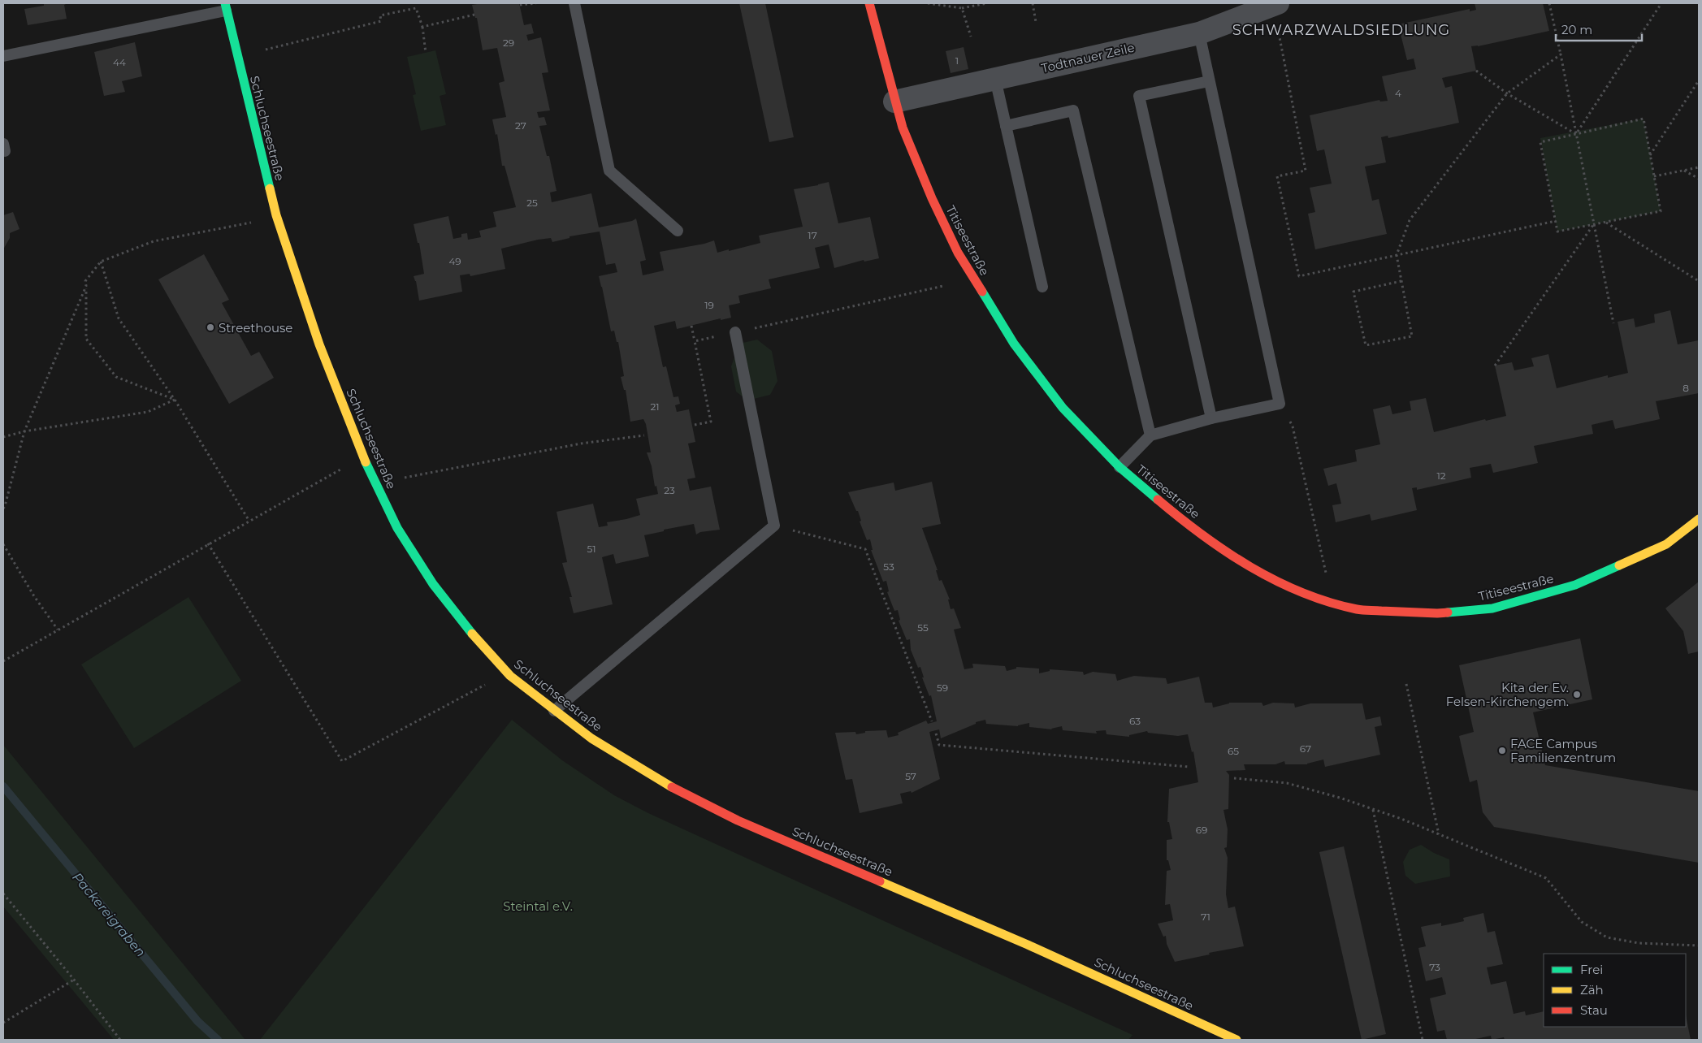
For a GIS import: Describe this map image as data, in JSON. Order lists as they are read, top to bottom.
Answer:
{
  "streets": {
    "street": ["Todtnauer Zeile", "Schluchseestraße", "Titiseestraße"]
  },
  "crossings": [
    ["Todtnauer Zeile", "Titiseestraße"]
  ],
  "districts": ["SCHWARZWALDSIEDLUNG"],
  "water": ["Packereigraben"],
  "parks": ["Steintal e.V."],
  "places": ["Streethouse", "Kita der Ev. Felsen-Kirchengem.", "FACE Campus Familienzentrum"],
  "house_numbers": [
    "29",
    "1",
    "44",
    "4",
    "27",
    "25",
    "17",
    "49",
    "19",
    "8",
    "21",
    "12",
    "23",
    "51",
    "53",
    "55",
    "59",
    "63",
    "67",
    "65",
    "57",
    "69",
    "71",
    "73"
  ],
  "legend": ["Frei", "Zäh", "Stau"],
  "scale_bar": "20 m"
}
